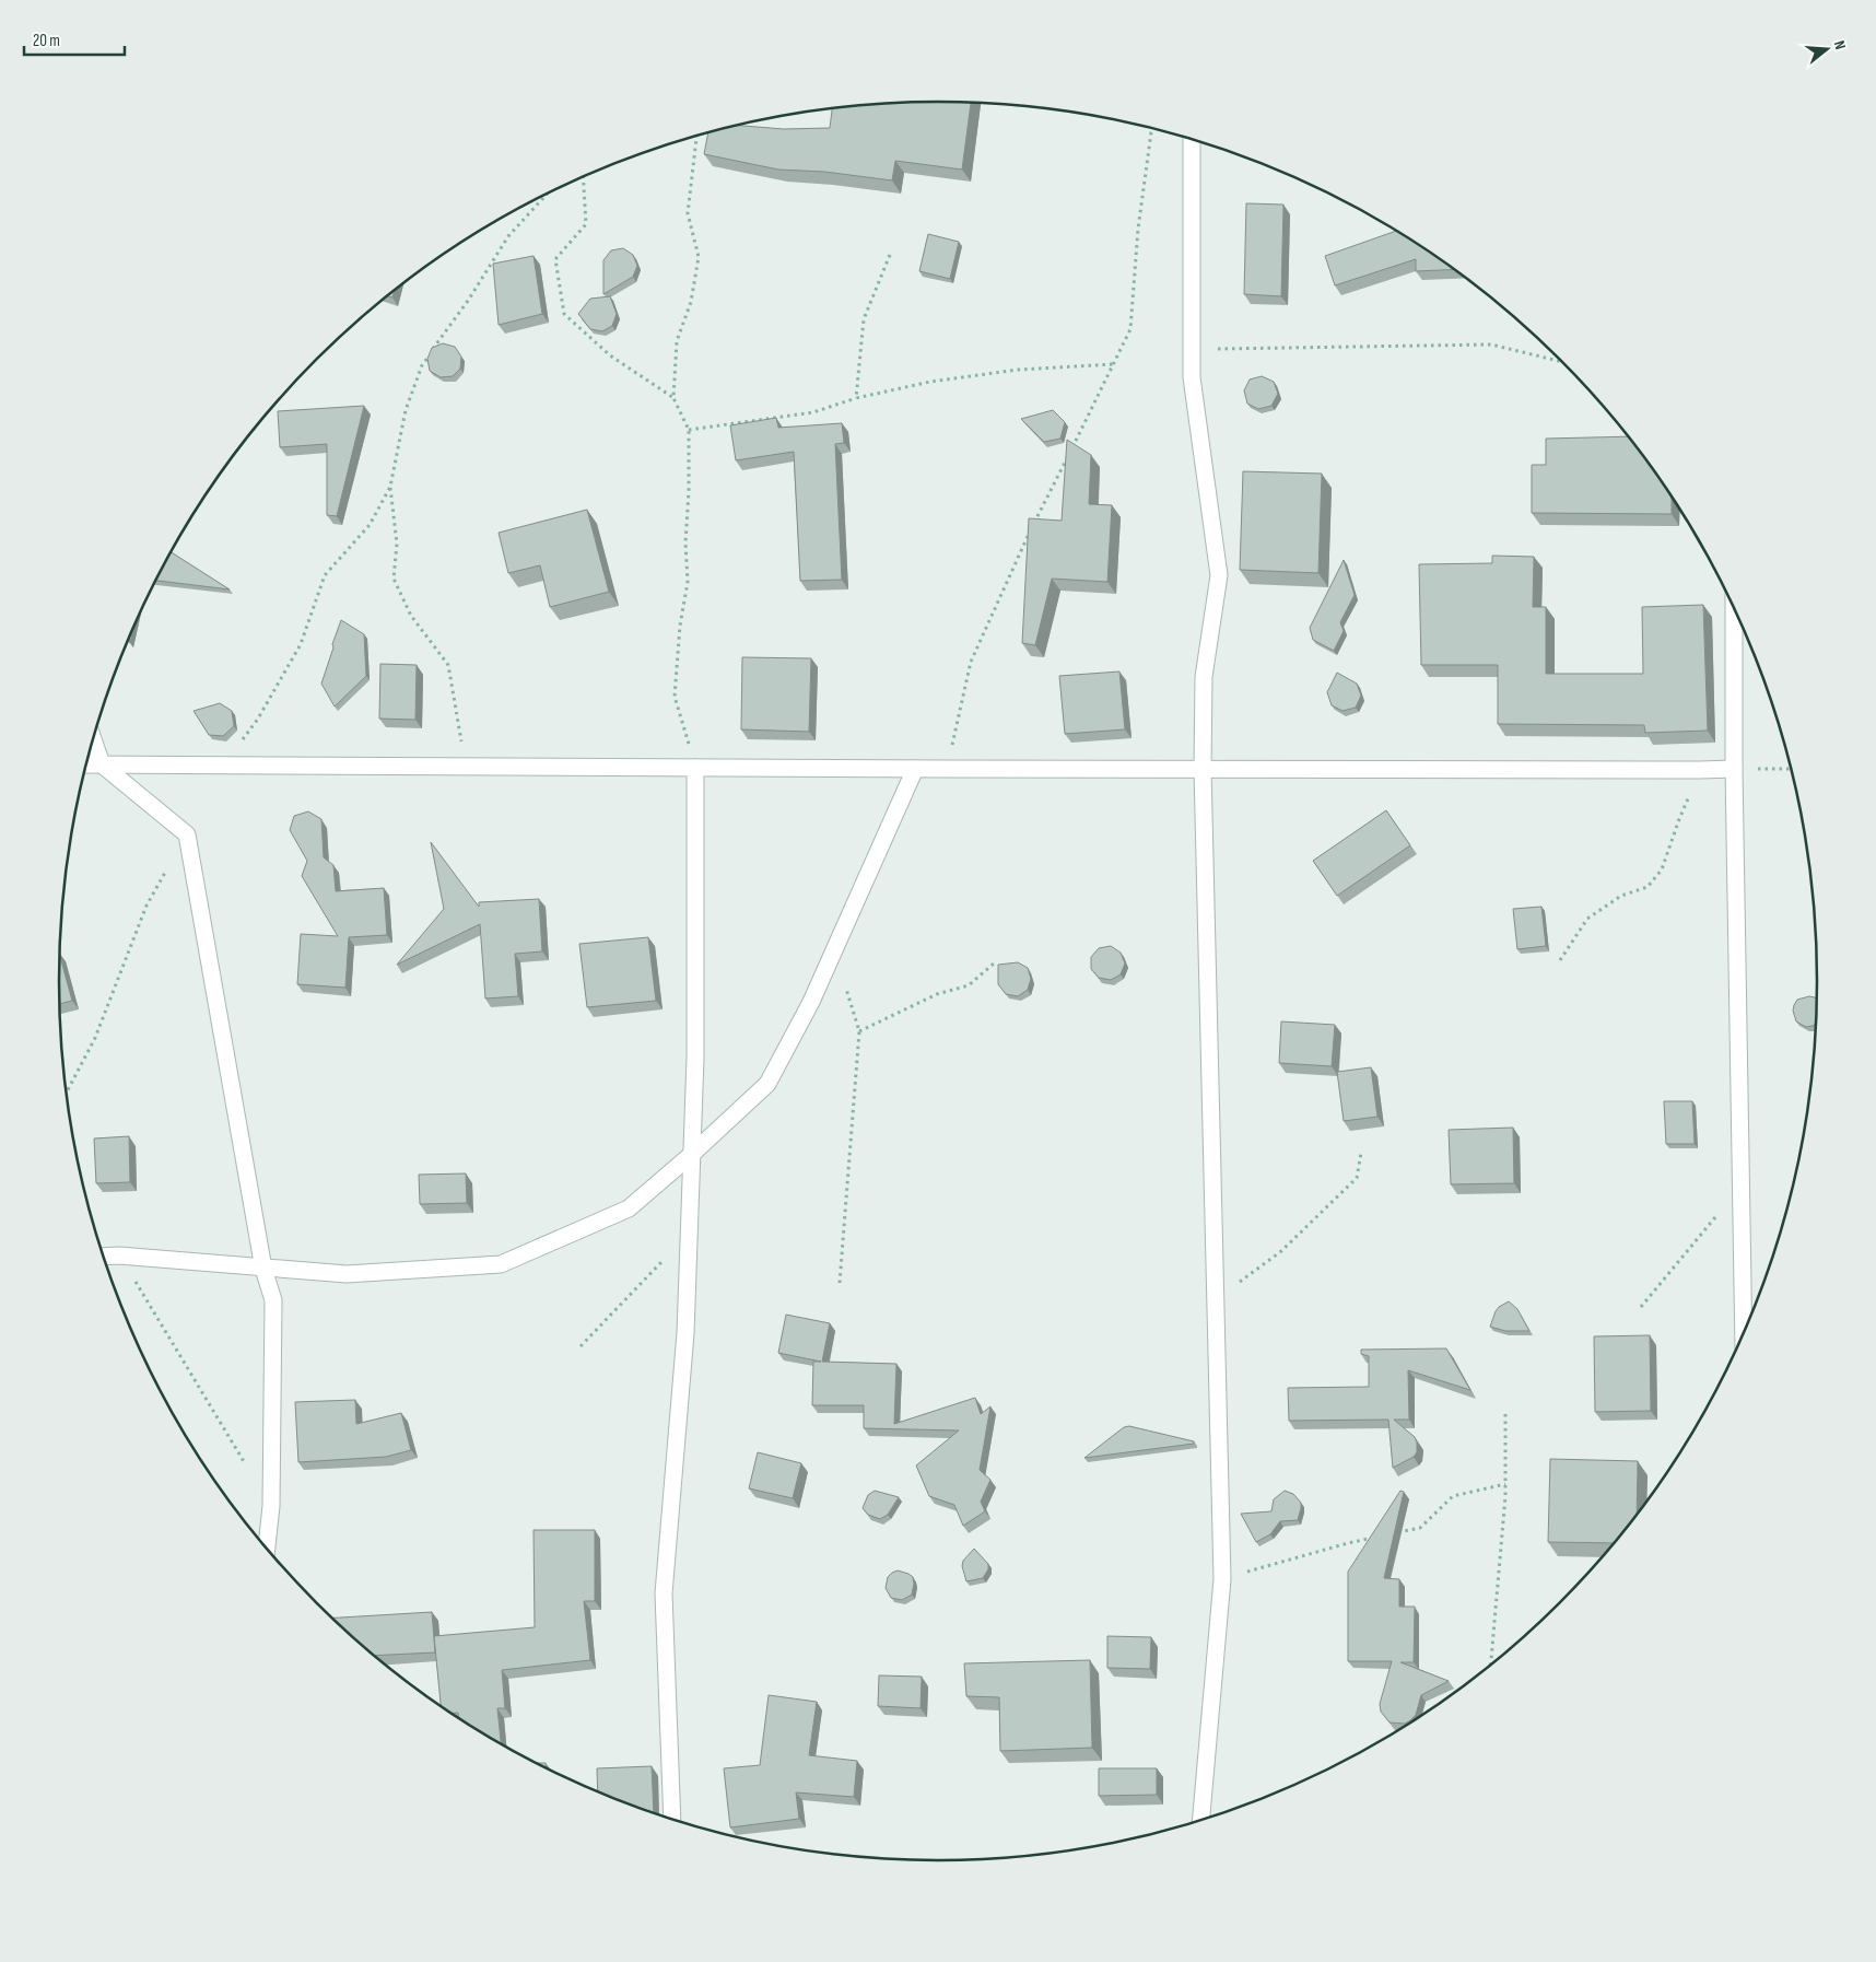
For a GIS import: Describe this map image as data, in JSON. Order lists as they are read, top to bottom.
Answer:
{
  "scale_bar": "20 m",
  "north": "right"
}
